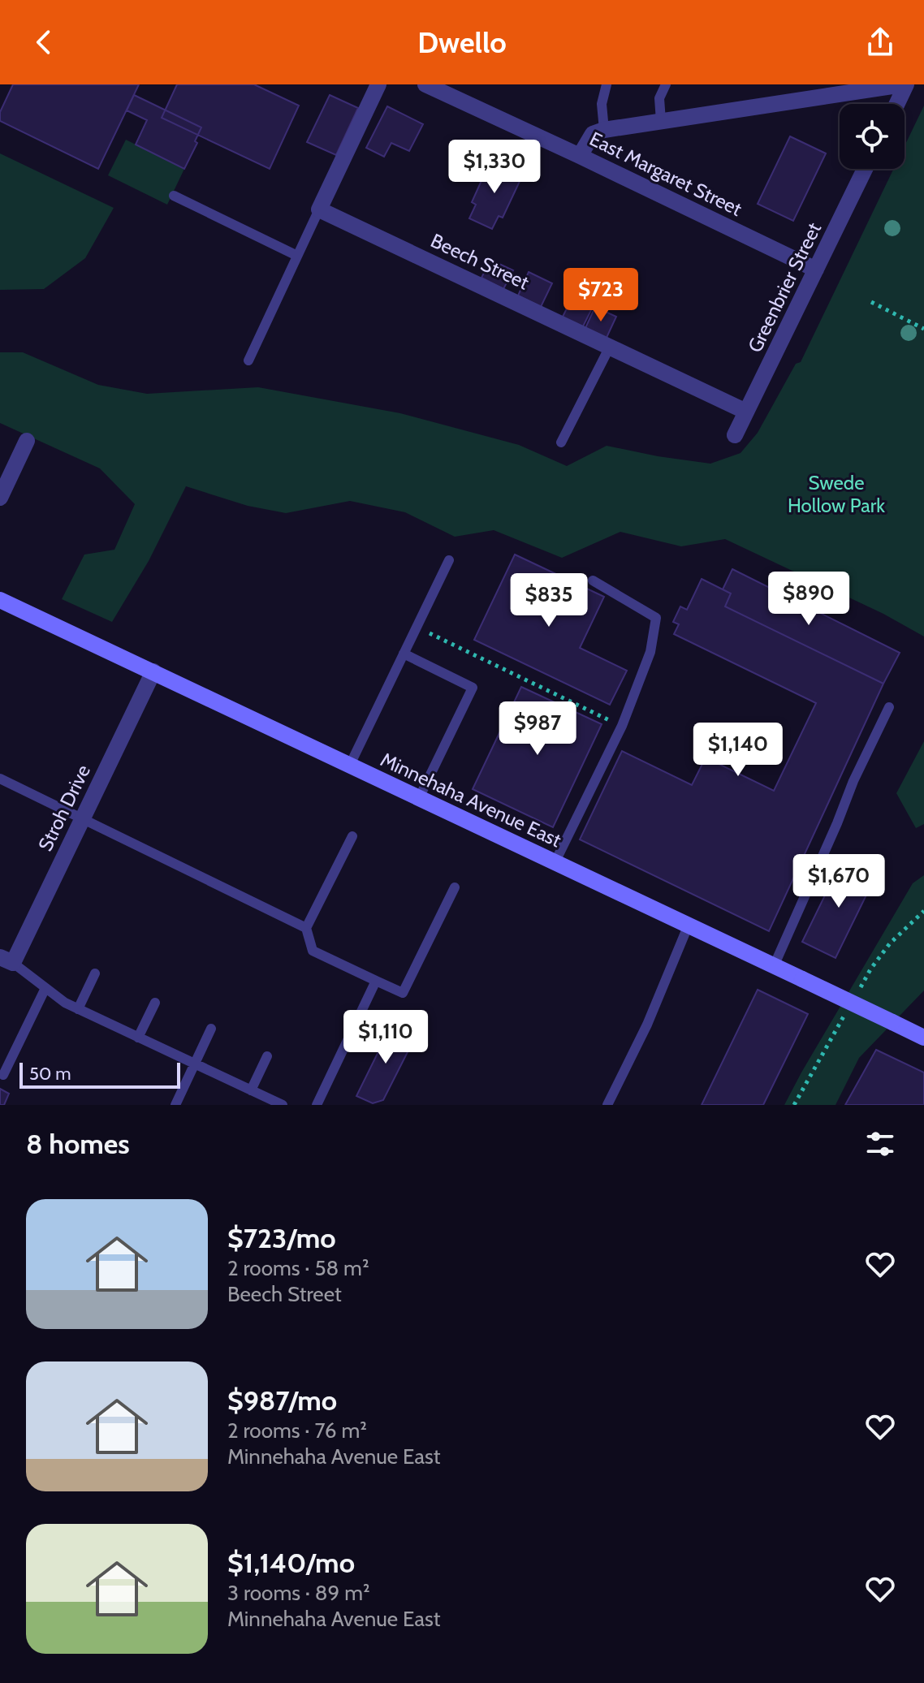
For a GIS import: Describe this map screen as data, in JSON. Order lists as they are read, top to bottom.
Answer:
{
  "streets": {
    "street": [
      "East Margaret Street",
      "Beech Street",
      "Greenbrier Street",
      "Minnehaha Avenue East",
      "Stroh Drive"
    ]
  },
  "crossings": [
    ["East Margaret Street", "Greenbrier Street"],
    ["Beech Street", "Greenbrier Street"],
    ["Minnehaha Avenue East", "Stroh Drive"]
  ],
  "parks": ["Swede Hollow Park"],
  "scale_bar": "50 m",
  "page": {
    "header": "Dwello",
    "price": [
      "$1,330",
      "$723",
      "$890",
      "$835",
      "$987",
      "$1,140",
      "$1,670",
      "$1,110"
    ],
    "scale": "50 m",
    "heading": "8 homes",
    "list": [
      {
        "name": "$723/mo",
        "note": "2 rooms · 58 m² · Beech Street"
      },
      {
        "name": "$987/mo",
        "note": "2 rooms · 76 m² · Minnehaha Avenue East"
      },
      {
        "name": "$1,140/mo",
        "note": "3 rooms · 89 m² · Minnehaha Avenue East"
      }
    ]
  }
}
